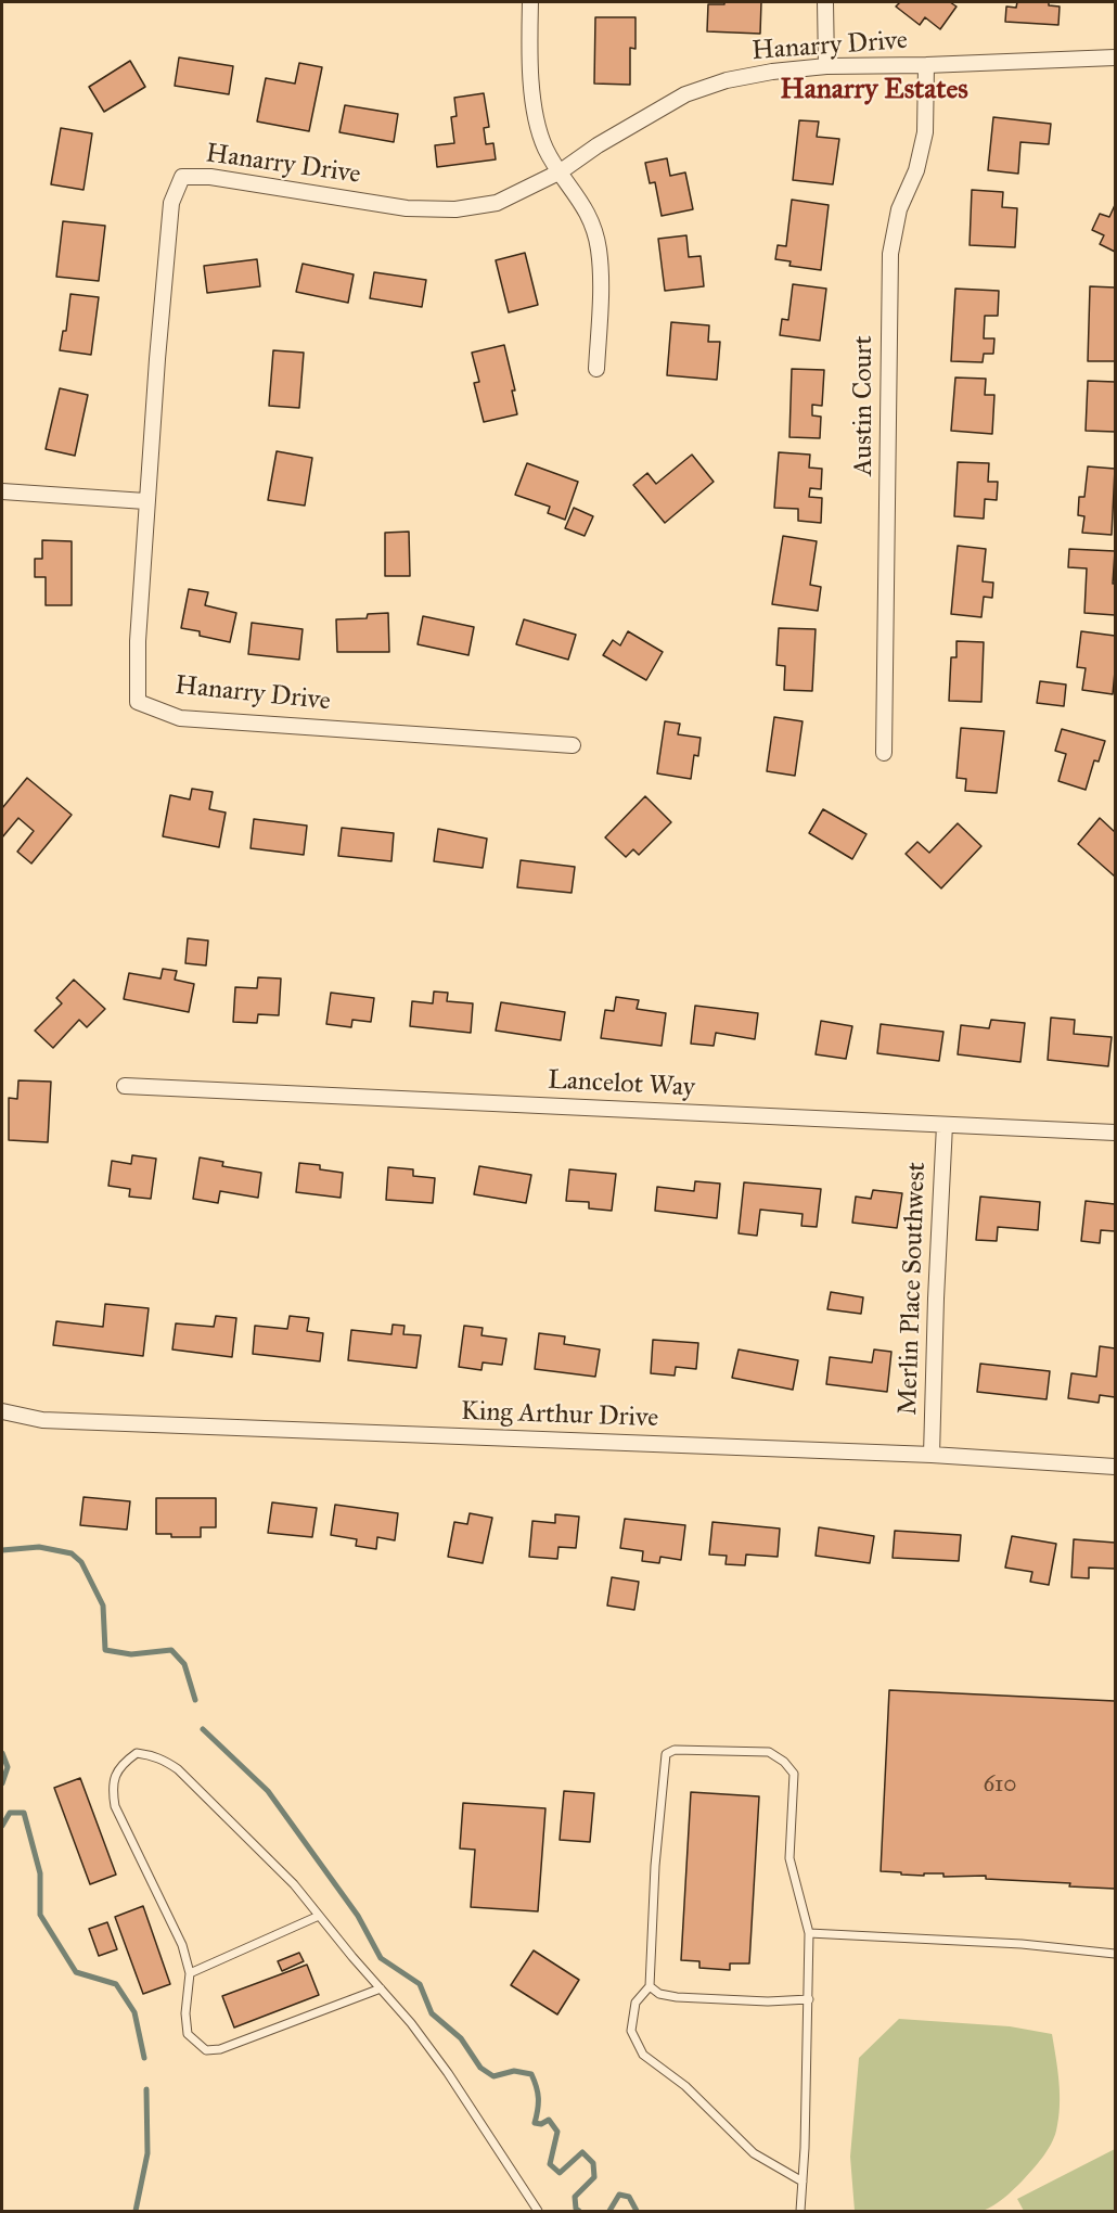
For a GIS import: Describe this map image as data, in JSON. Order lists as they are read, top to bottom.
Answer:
{
  "streets": {
    "street": [
      "Hanarry Drive",
      "Austin Court",
      "Lancelot Way",
      "Merlin Place Southwest",
      "King Arthur Drive"
    ]
  },
  "crossings": [
    ["Hanarry Drive", "Austin Court"],
    ["Lancelot Way", "Merlin Place Southwest"],
    ["Merlin Place Southwest", "King Arthur Drive"]
  ],
  "districts": ["Hanarry Estates"],
  "house_numbers": ["610"]
}
